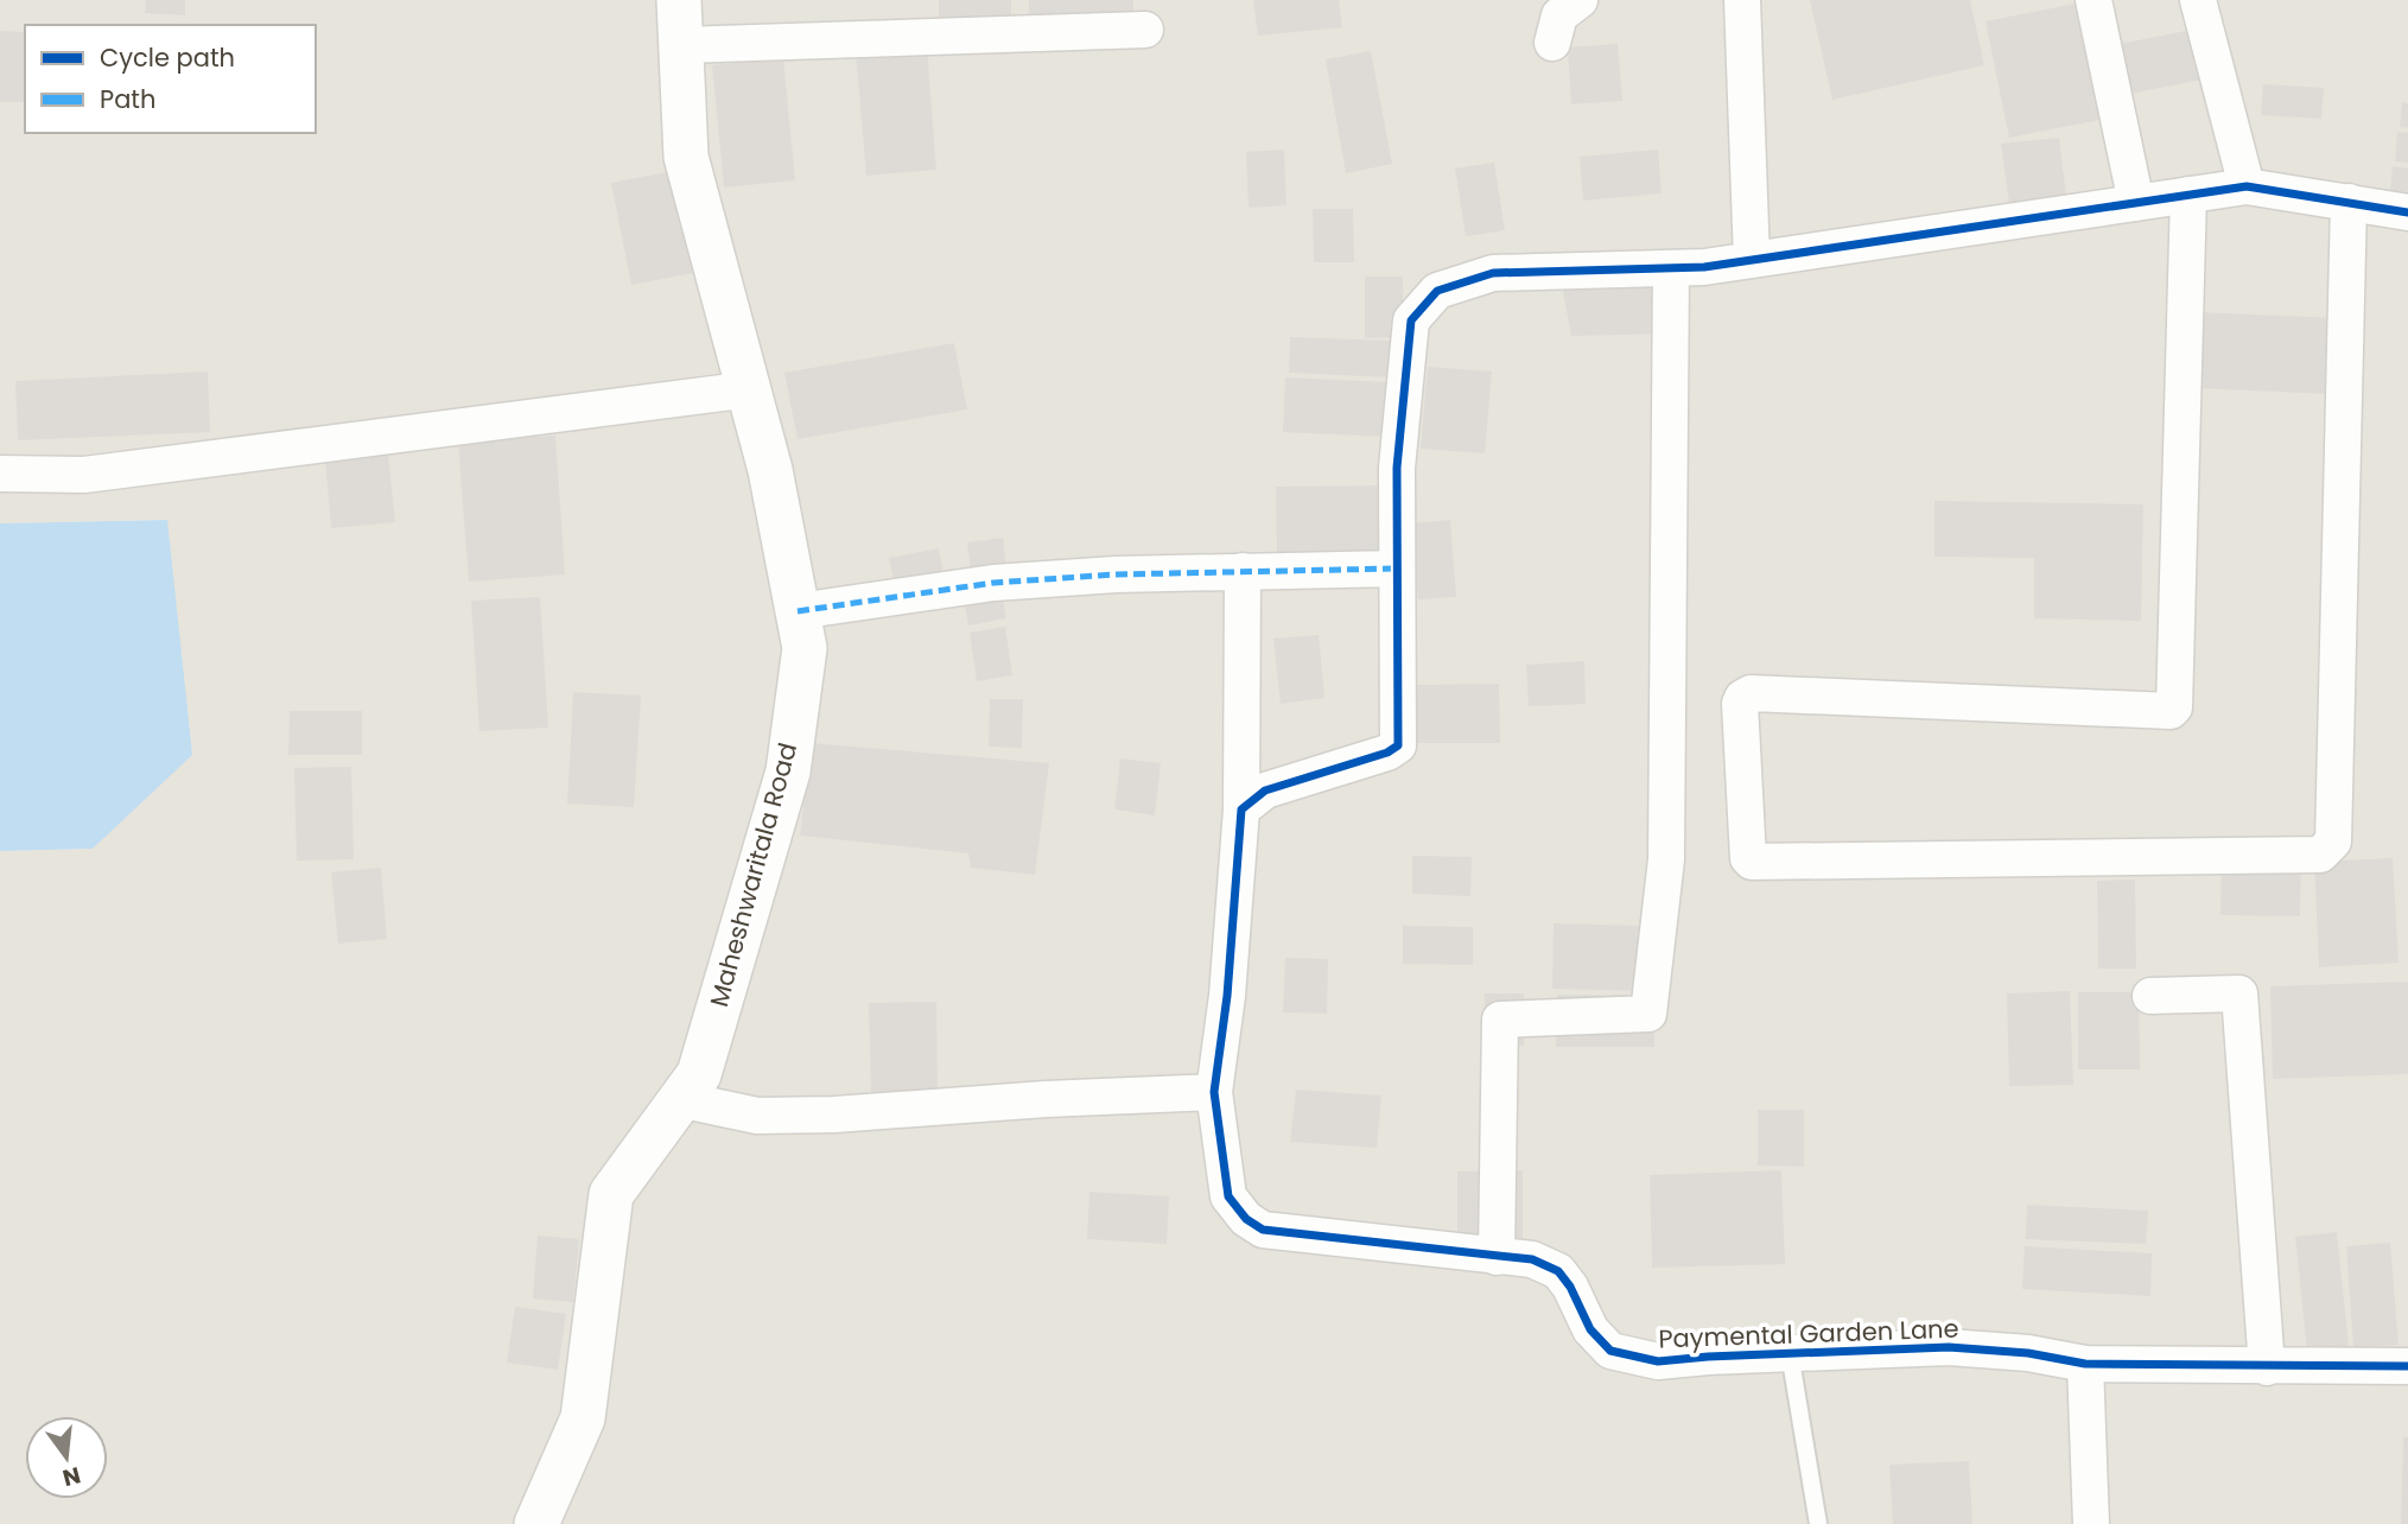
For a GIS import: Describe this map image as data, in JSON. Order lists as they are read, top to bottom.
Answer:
{
  "streets": {
    "street": ["Maheshwaritala Road", "Paymental Garden Lane"]
  },
  "legend": ["Cycle path", "Path"],
  "north": "bottom"
}
